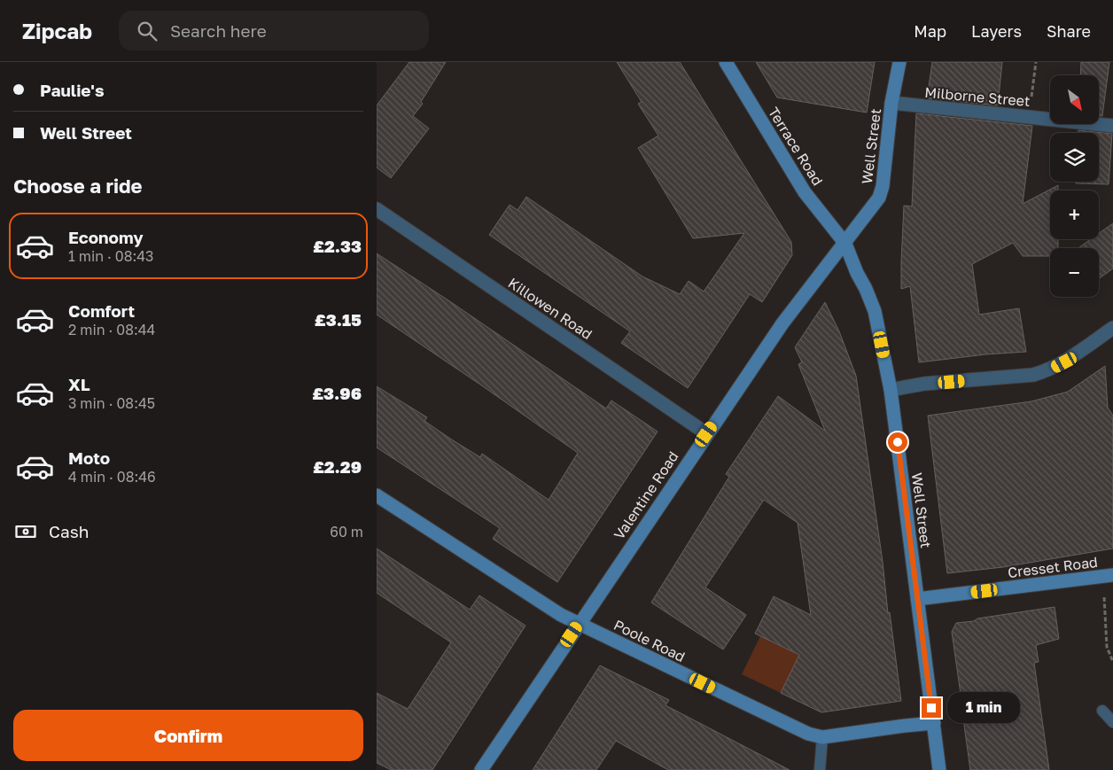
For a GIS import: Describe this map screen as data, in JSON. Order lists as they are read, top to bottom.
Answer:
{
  "streets": {
    "street": [
      "Milborne Street",
      "Terrace Road",
      "Well Street",
      "Killowen Road",
      "Valentine Road",
      "Cresset Road",
      "Poole Road"
    ]
  },
  "crossings": [
    ["Milborne Street", "Well Street"],
    ["Terrace Road", "Well Street"],
    ["Terrace Road", "Valentine Road"],
    ["Well Street", "Valentine Road"],
    ["Well Street", "Cresset Road"],
    ["Well Street", "Poole Road"],
    ["Killowen Road", "Valentine Road"],
    ["Valentine Road", "Poole Road"]
  ],
  "north": "bottom right",
  "page": {
    "header": "Zipcab",
    "search": "Search here",
    "nav": ["Map", "Layers", "Share"],
    "banner": ["Paulie's", "Well Street"],
    "map_buttons": ["+", "−"],
    "heading": "Choose a ride",
    "list": [
      {
        "name": "Economy",
        "note": "1 min · 08:43",
        "value": "£2.33"
      },
      {
        "name": "Comfort",
        "note": "2 min · 08:44",
        "value": "£3.15"
      },
      {
        "name": "XL",
        "note": "3 min · 08:45",
        "value": "£3.96"
      },
      {
        "name": "Moto",
        "note": "4 min · 08:46",
        "value": "£2.29"
      }
    ],
    "pay": ["Cash", "60 m"],
    "bubble": "1 min",
    "buttons": "Confirm"
  }
}
